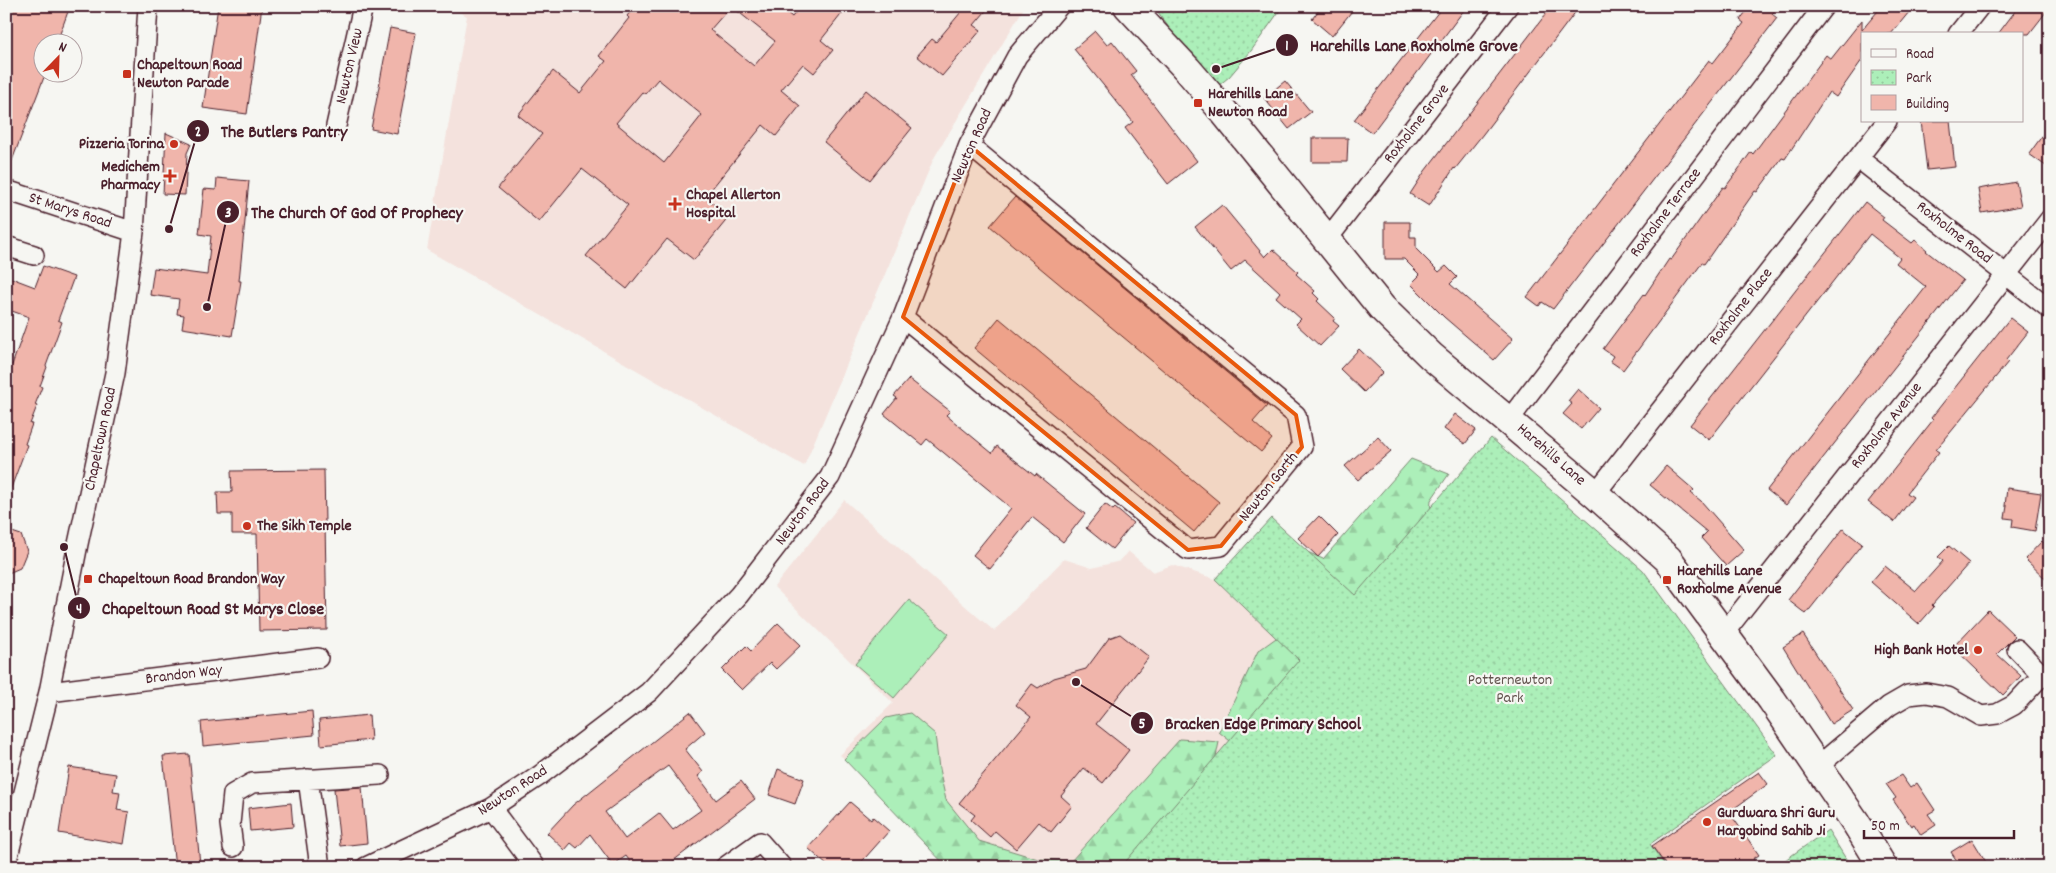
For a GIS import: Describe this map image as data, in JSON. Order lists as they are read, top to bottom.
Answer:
{
  "streets": {
    "main road": ["Harehills Lane"],
    "street": [
      "Newton View",
      "Roxholme Grove",
      "Newton Road",
      "St Marys Road",
      "Roxholme Terrace",
      "Roxholme Road",
      "Roxholme Place",
      "Roxholme Avenue",
      "Chapeltown Road",
      "Newton Garth",
      "Brandon Way"
    ]
  },
  "crossings": [
    ["Roxholme Grove", "Harehills Lane"],
    ["Newton Road", "Newton Garth"],
    ["St Marys Road", "Chapeltown Road"],
    ["Roxholme Terrace", "Harehills Lane"],
    ["Roxholme Road", "Roxholme Place"],
    ["Roxholme Road", "Roxholme Avenue"],
    ["Roxholme Place", "Harehills Lane"],
    ["Roxholme Avenue", "Harehills Lane"],
    ["Chapeltown Road", "Brandon Way"]
  ],
  "parks": ["Potternewton Park"],
  "places": {
    "other": [
      "Harehills Lane Roxholme Grove",
      "Pizzeria Torina",
      "The Butlers Pantry",
      "The Church Of God Of Prophecy",
      "The Sikh Temple",
      "Chapeltown Road St Marys Close",
      "High Bank Hotel",
      "Bracken Edge Primary School",
      "Gurdwara Shri Guru Hargobind Sahib Ji"
    ],
    "transit": [
      "Chapeltown Road Newton Parade",
      "Harehills Lane Newton Road",
      "Chapeltown Road Brandon Way",
      "Harehills Lane Roxholme Avenue"
    ],
    "health": ["Medichem Pharmacy", "Chapel Allerton Hospital"]
  },
  "legend": ["Road", "Park", "Building"],
  "scale_bar": "50 m",
  "north": "top right"
}
